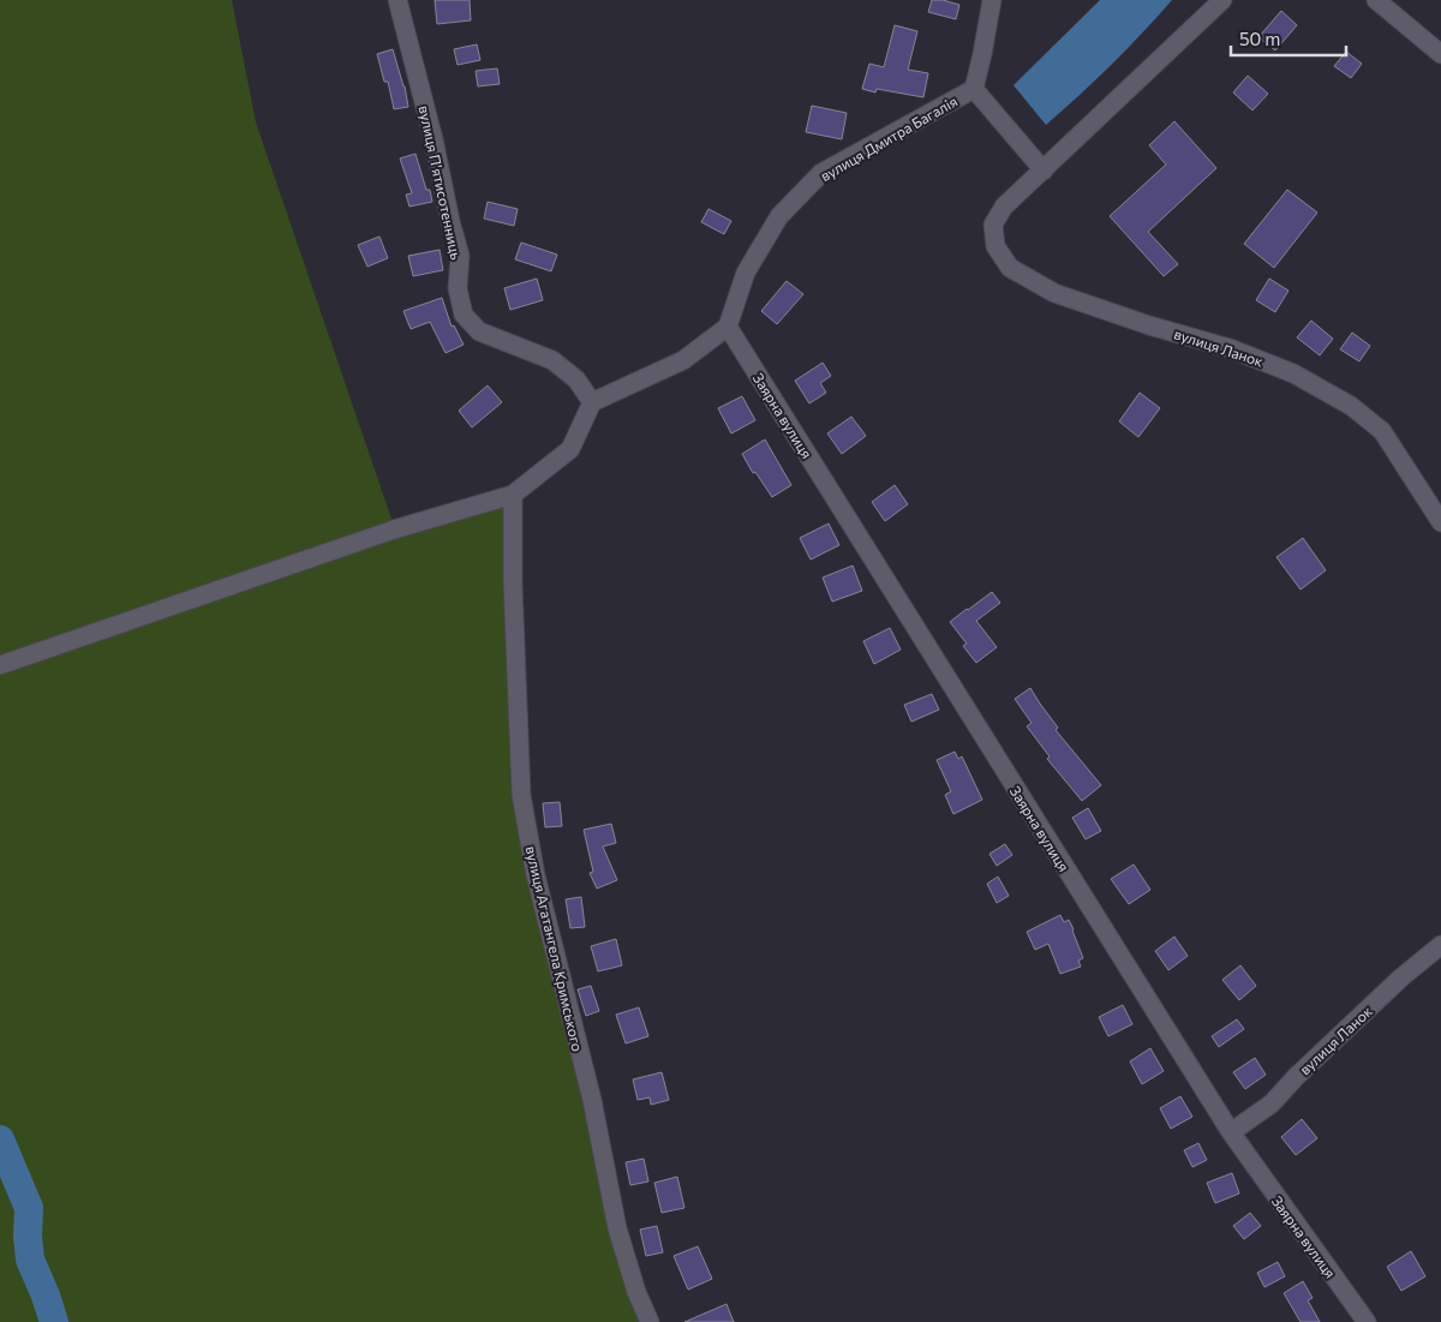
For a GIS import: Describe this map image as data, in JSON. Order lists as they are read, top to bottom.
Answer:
{
  "streets": {
    "street": [
      "вулиця Дмитра Багалія",
      "вулиця Пʼятисотенниць",
      "вулиця Ланок",
      "Заярна вулиця",
      "вулиця Агатангела Кримського"
    ]
  },
  "crossings": [
    ["вулиця Дмитра Багалія", "Заярна вулиця"],
    ["вулиця Ланок", "Заярна вулиця"]
  ],
  "scale_bar": "50 m"
}
